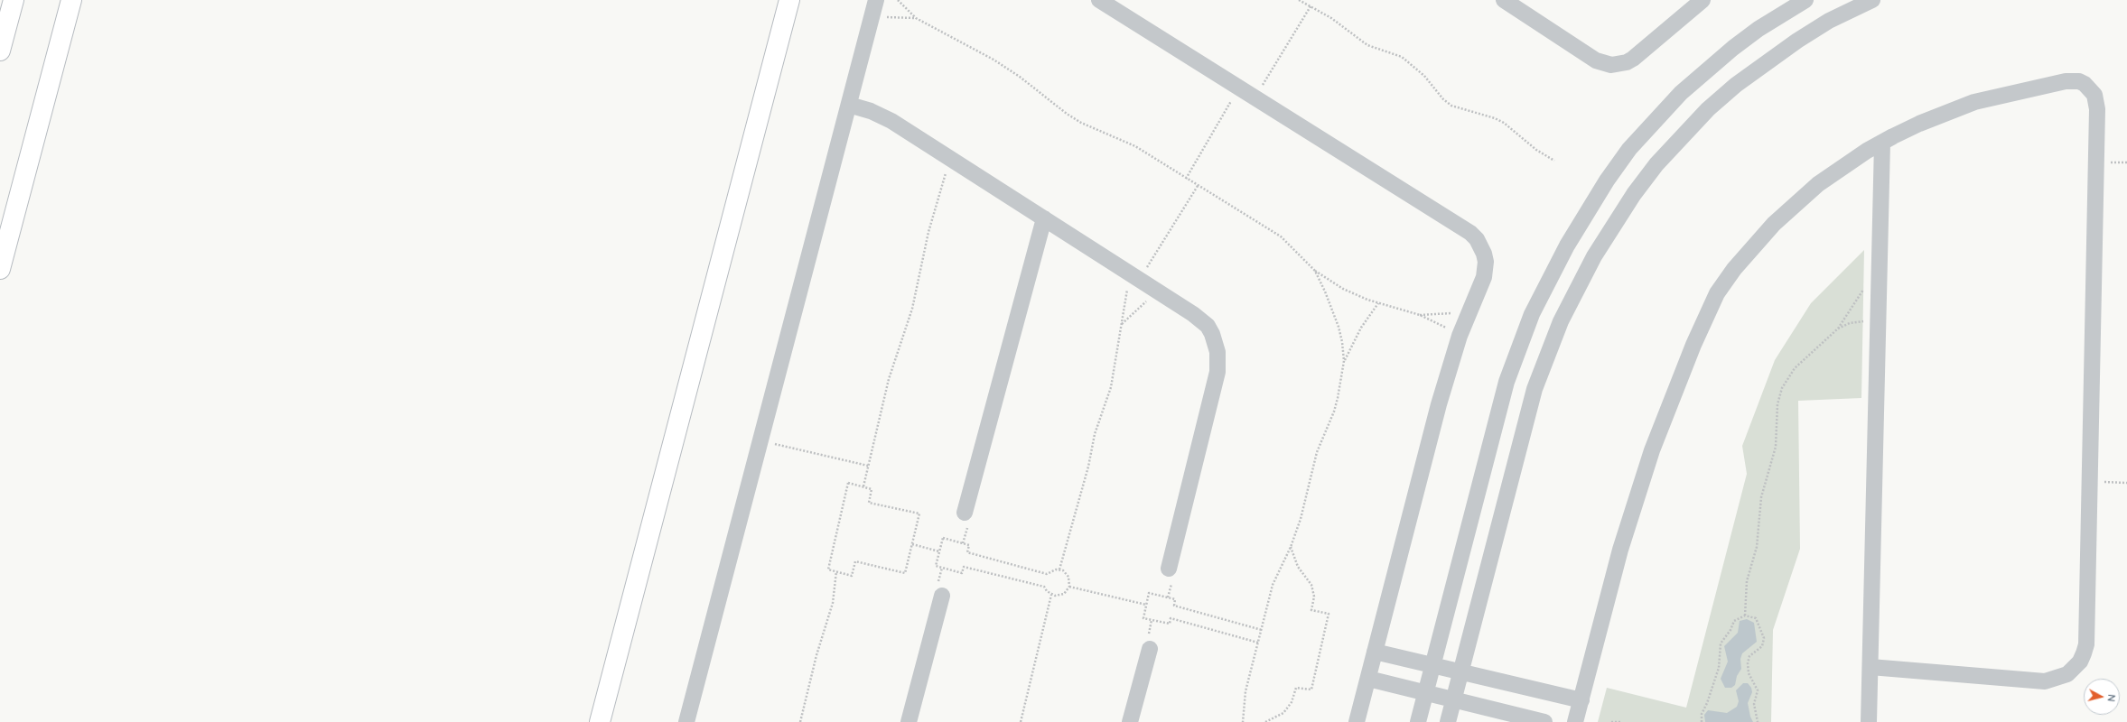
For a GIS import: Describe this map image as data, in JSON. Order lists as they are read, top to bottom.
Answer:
{
  "north": "right"
}
